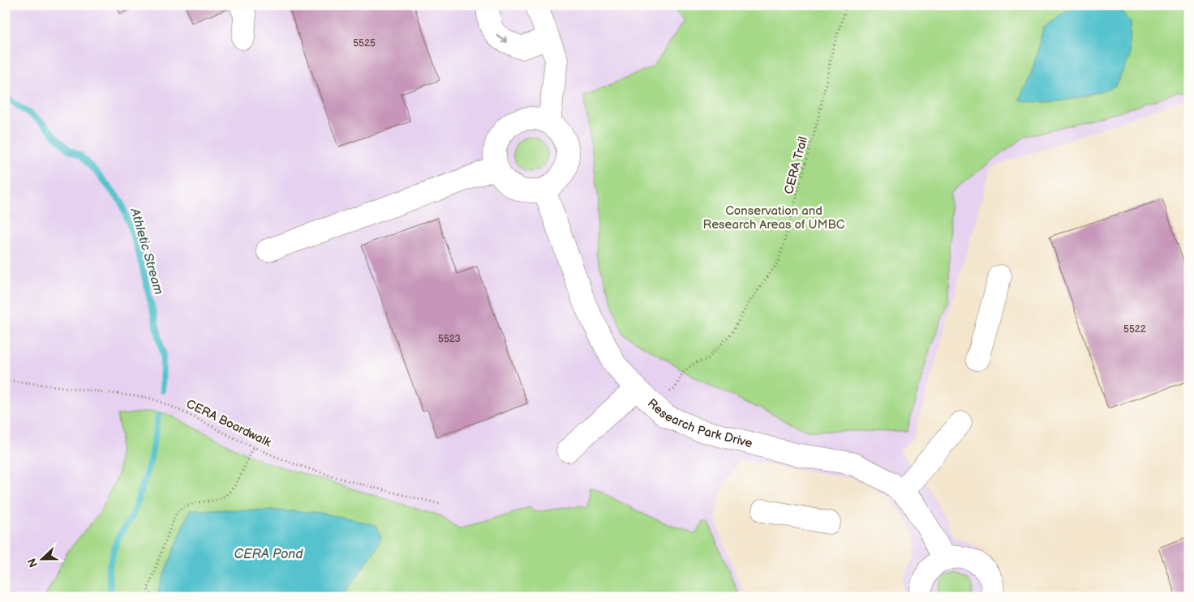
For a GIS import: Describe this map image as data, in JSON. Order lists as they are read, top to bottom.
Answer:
{
  "streets": {
    "street": ["Research Park Drive"],
    "path": ["CERA Trail", "CERA Boardwalk"]
  },
  "water": ["Athletic Stream", "CERA Pond"],
  "parks": ["Conservation and Research Areas of UMBC"],
  "house_numbers": ["5525", "5522", "5523"],
  "north": "left"
}
